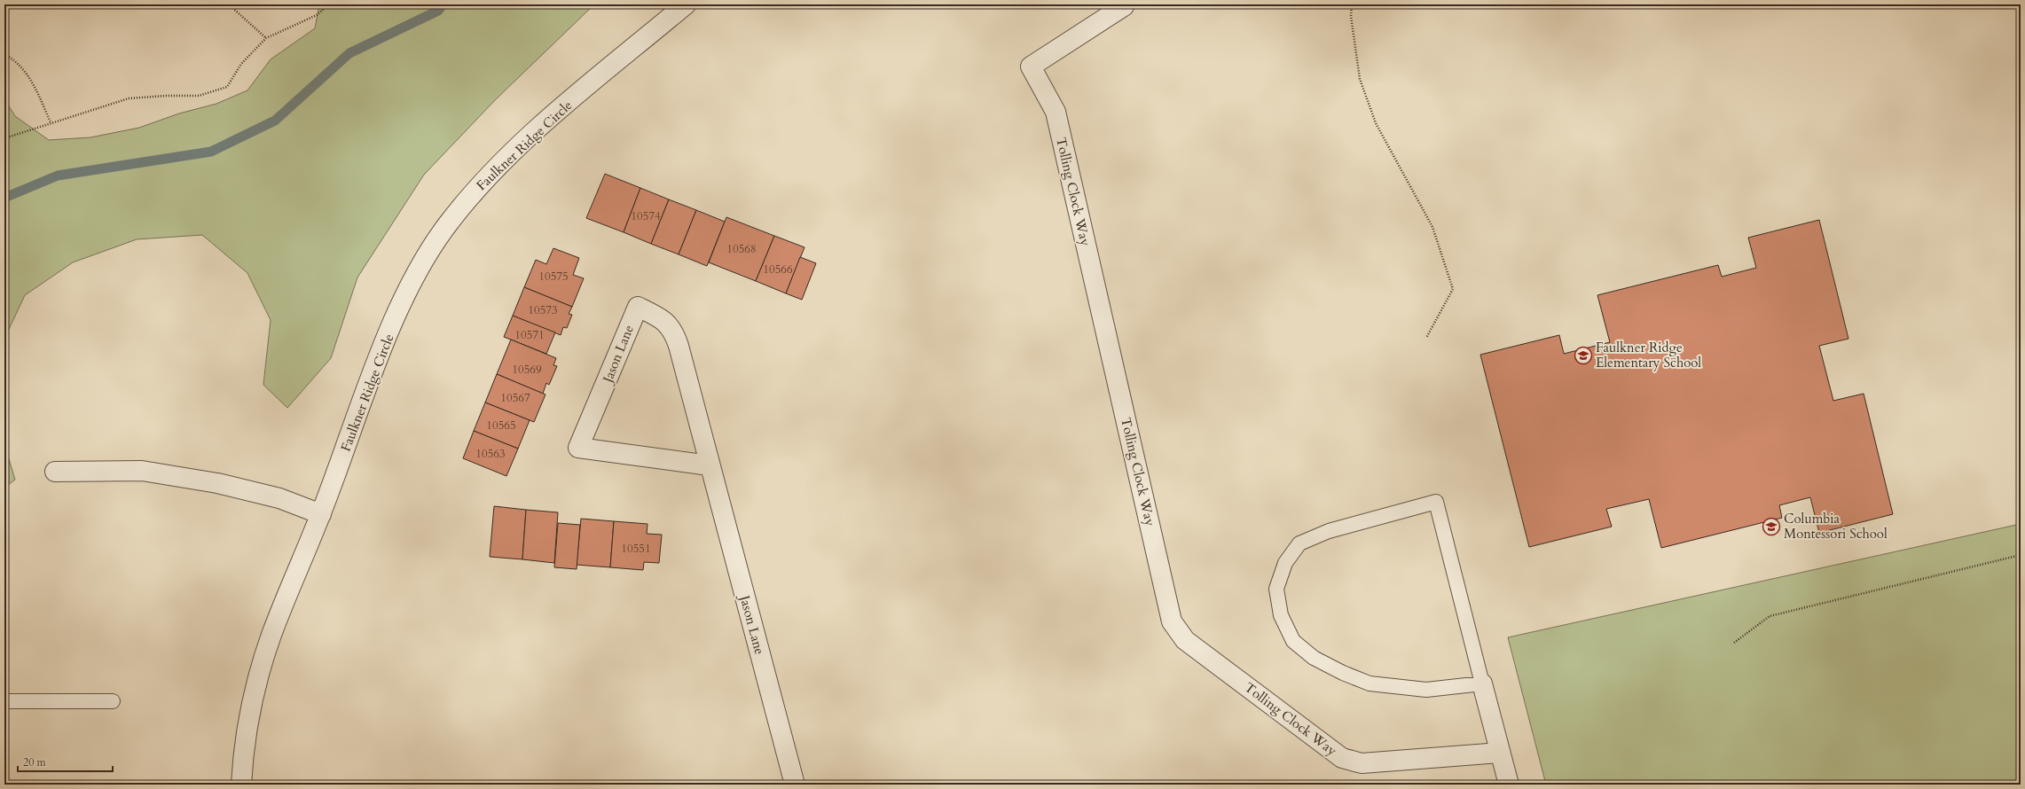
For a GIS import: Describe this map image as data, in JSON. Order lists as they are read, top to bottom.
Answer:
{
  "streets": {
    "street": ["Faulkner Ridge Circle", "Tolling Clock Way", "Jason Lane"]
  },
  "places": {
    "school or university": ["Faulkner Ridge Elementary School", "Columbia Montessori School"]
  },
  "house_numbers": [
    "10574",
    "10568",
    "10566",
    "10575",
    "10573",
    "10571",
    "10569",
    "10567",
    "10565",
    "10563",
    "10551"
  ],
  "scale_bar": "20 m"
}
